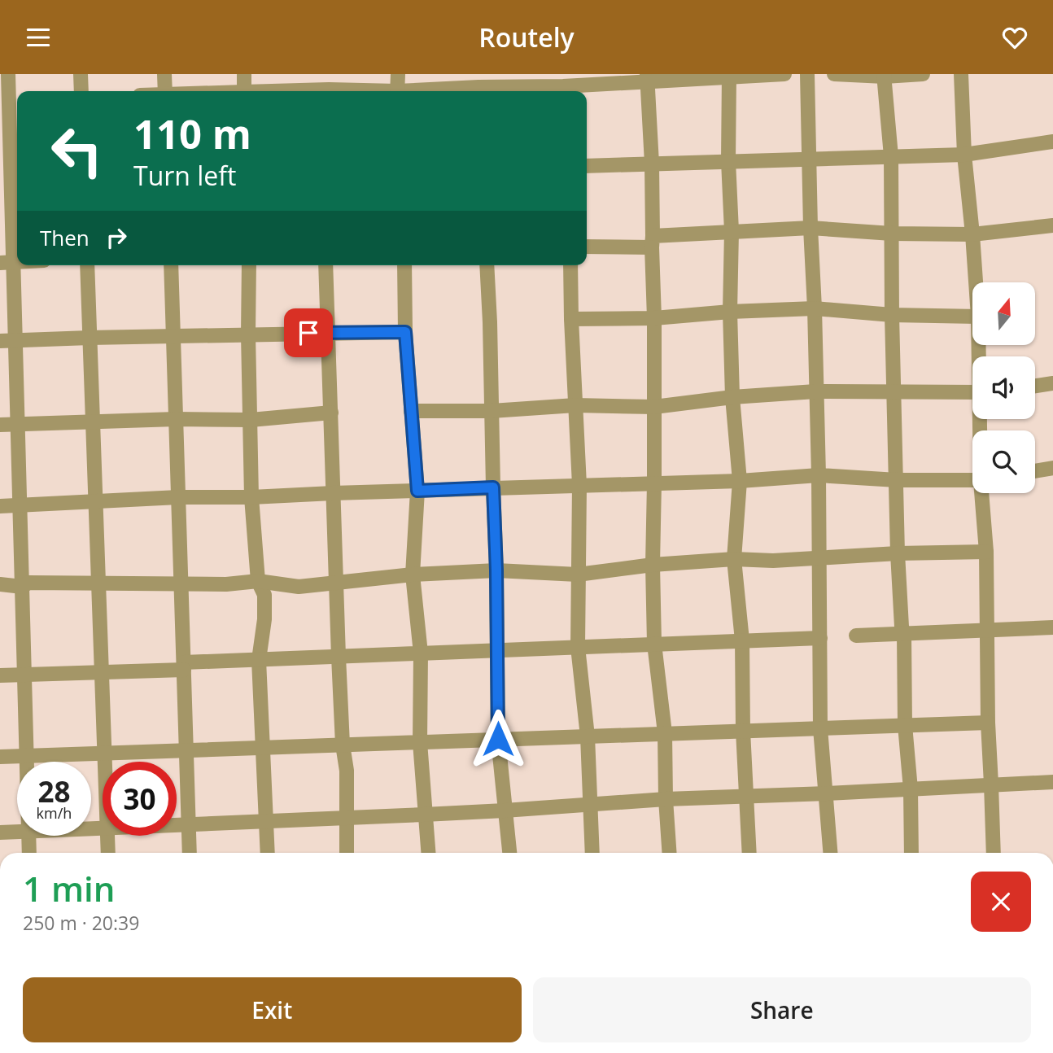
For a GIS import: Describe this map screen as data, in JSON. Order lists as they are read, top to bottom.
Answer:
{
  "north": "top",
  "page": {
    "header": "Routely",
    "turn": ["110 m", "Turn left"],
    "then": "Then",
    "speed": "28 km/h",
    "limit": "30",
    "heading": ["1 min", "250 m · 20:39"],
    "buttons": ["Exit", "Share"]
  }
}
